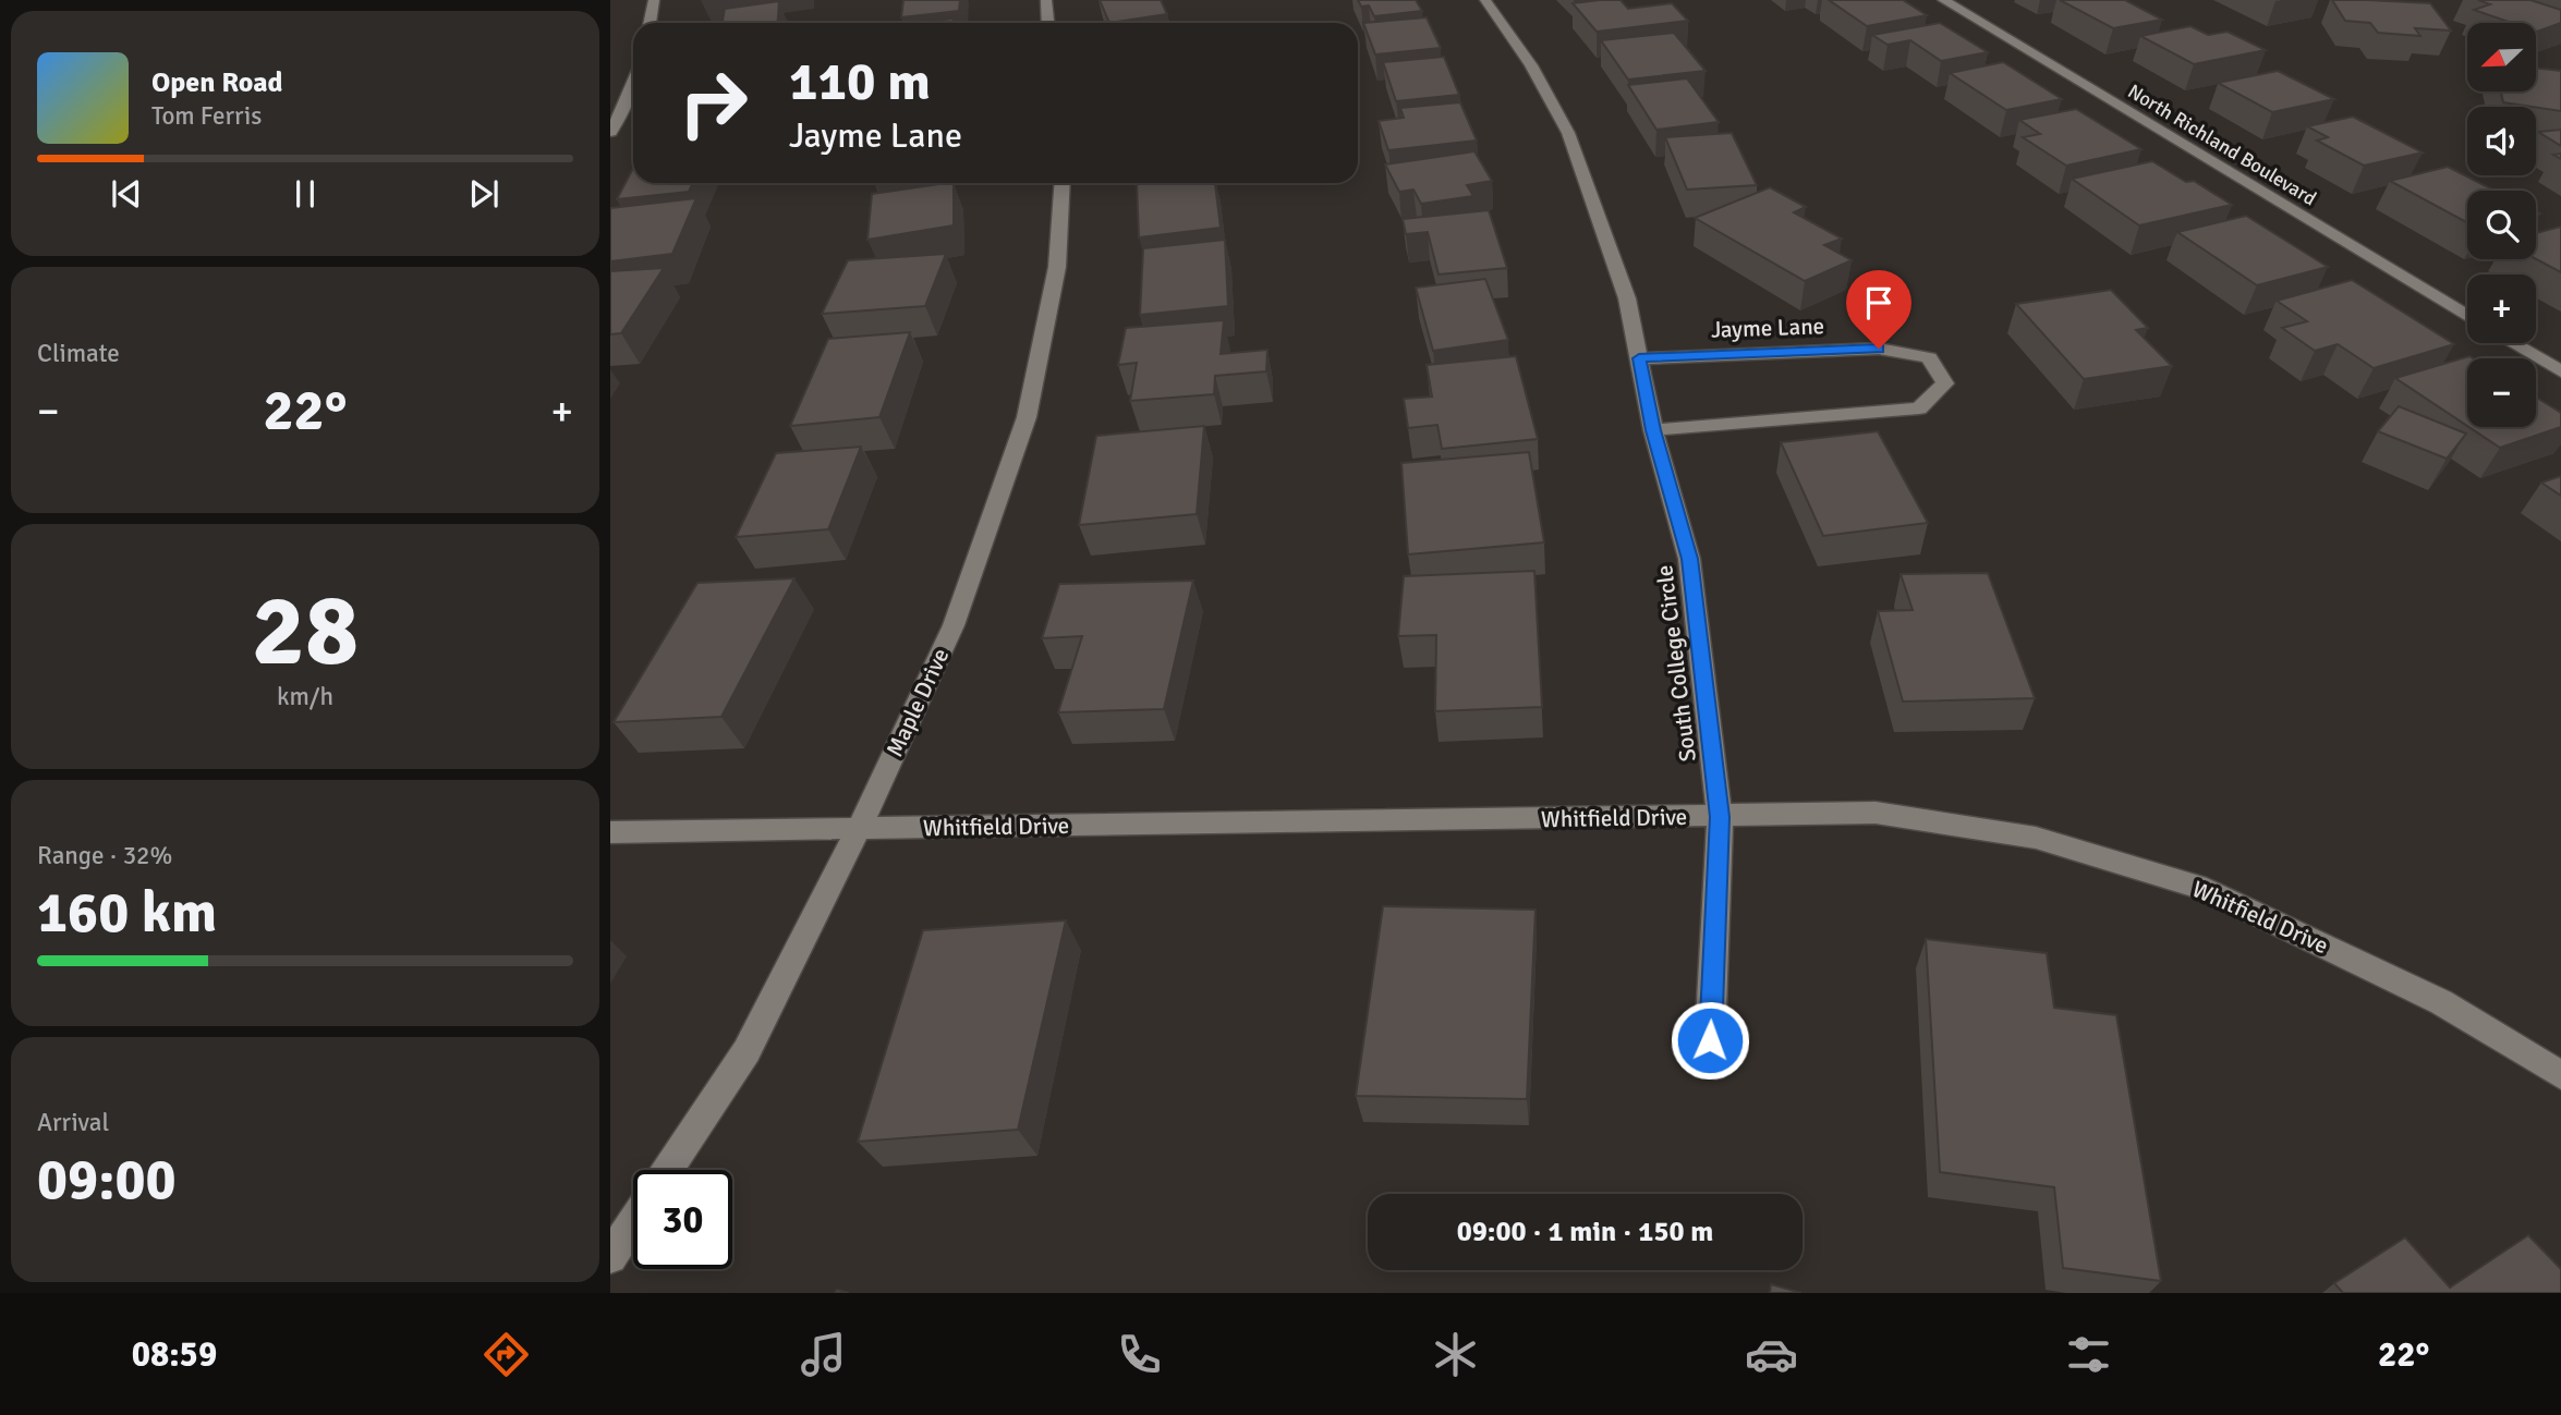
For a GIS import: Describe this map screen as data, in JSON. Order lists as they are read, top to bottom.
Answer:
{
  "streets": {
    "street": [
      "North Richland Boulevard",
      "Jayme Lane",
      "South College Circle",
      "Maple Drive",
      "Whitfield Drive"
    ]
  },
  "crossings": [
    ["Jayme Lane", "South College Circle"],
    ["South College Circle", "Whitfield Drive"],
    ["Maple Drive", "Whitfield Drive"]
  ],
  "north": "bottom left",
  "page": {
    "map_buttons": ["+", "−"],
    "turn": ["110 m", "Jayme Lane"],
    "song": ["Open Road", "Tom Ferris"],
    "tile": [
      "Climate",
      ["28", "km/h"],
      ["Range · 32%", "160 km"],
      ["Arrival", "09:00"]
    ],
    "heat": ["−", "22°", "+"],
    "limit": "30",
    "trip": "09:00 · 1 min · 150 m",
    "tabs": ["08:59", "22°"]
  }
}
